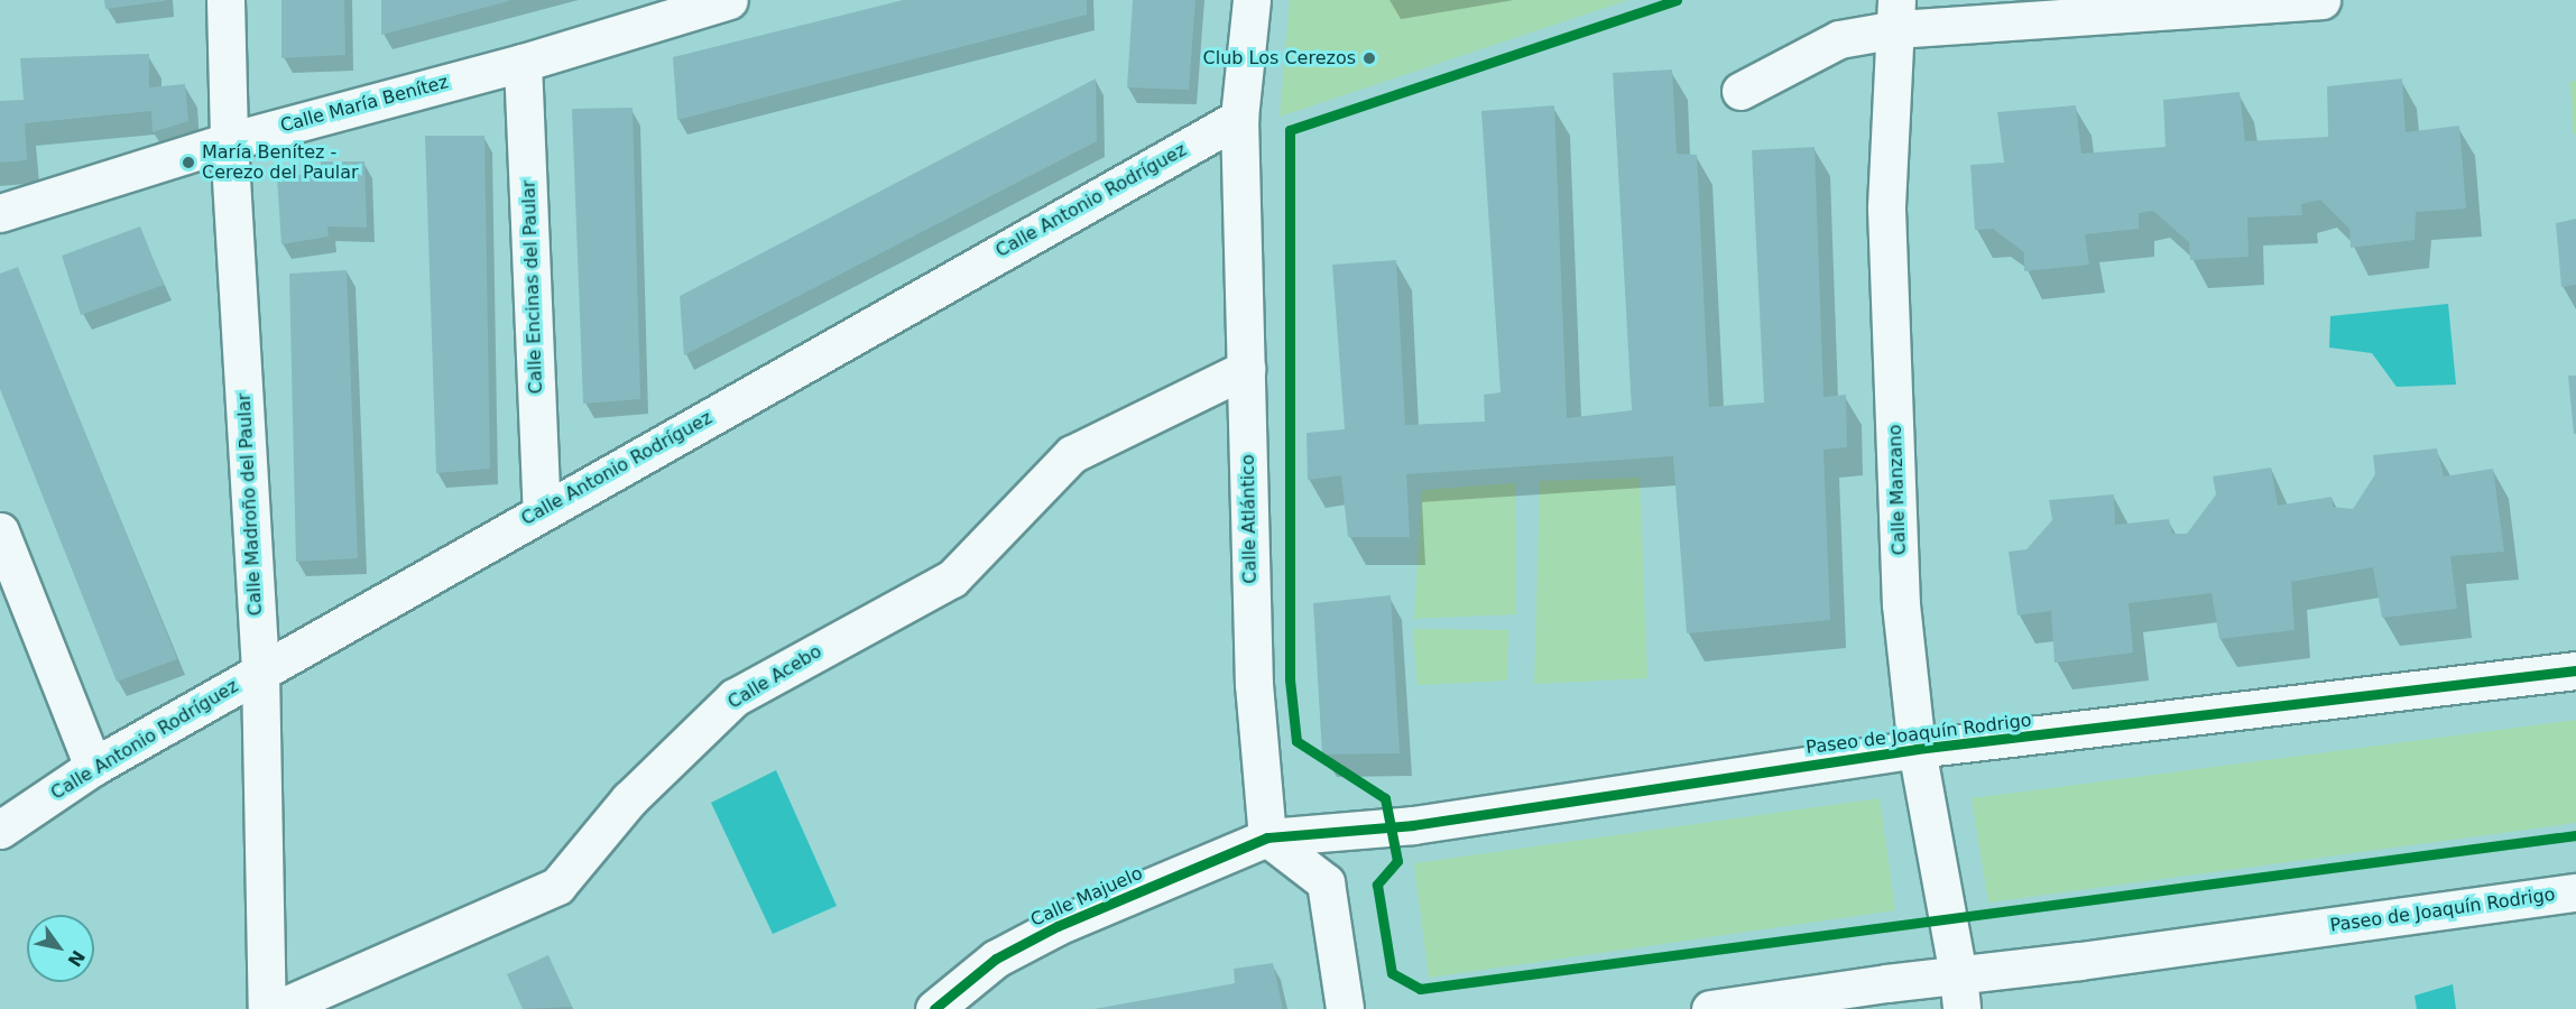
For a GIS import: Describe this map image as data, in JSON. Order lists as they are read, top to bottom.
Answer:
{
  "streets": {
    "street": [
      "Calle María Benítez",
      "Calle Antonio Rodríguez",
      "Calle Encinas del Paular",
      "Calle Manzano",
      "Calle Madroño del Paular",
      "Calle Atlántico",
      "Calle Acebo",
      "Paseo de Joaquín Rodrigo",
      "Calle Majuelo"
    ]
  },
  "crossings": [
    ["Calle María Benítez", "Calle Encinas del Paular"],
    ["Calle María Benítez", "Calle Madroño del Paular"],
    ["Calle Antonio Rodríguez", "Calle Encinas del Paular"],
    ["Calle Antonio Rodríguez", "Calle Madroño del Paular"],
    ["Calle Antonio Rodríguez", "Calle Atlántico"],
    ["Calle Manzano", "Paseo de Joaquín Rodrigo"],
    ["Calle Atlántico", "Calle Acebo"],
    ["Calle Atlántico", "Paseo de Joaquín Rodrigo"],
    ["Calle Atlántico", "Calle Majuelo"],
    ["Paseo de Joaquín Rodrigo", "Calle Majuelo"]
  ],
  "places": ["Club Los Cerezos", "María Benítez - Cerezo del Paular"],
  "north": "bottom right"
}
